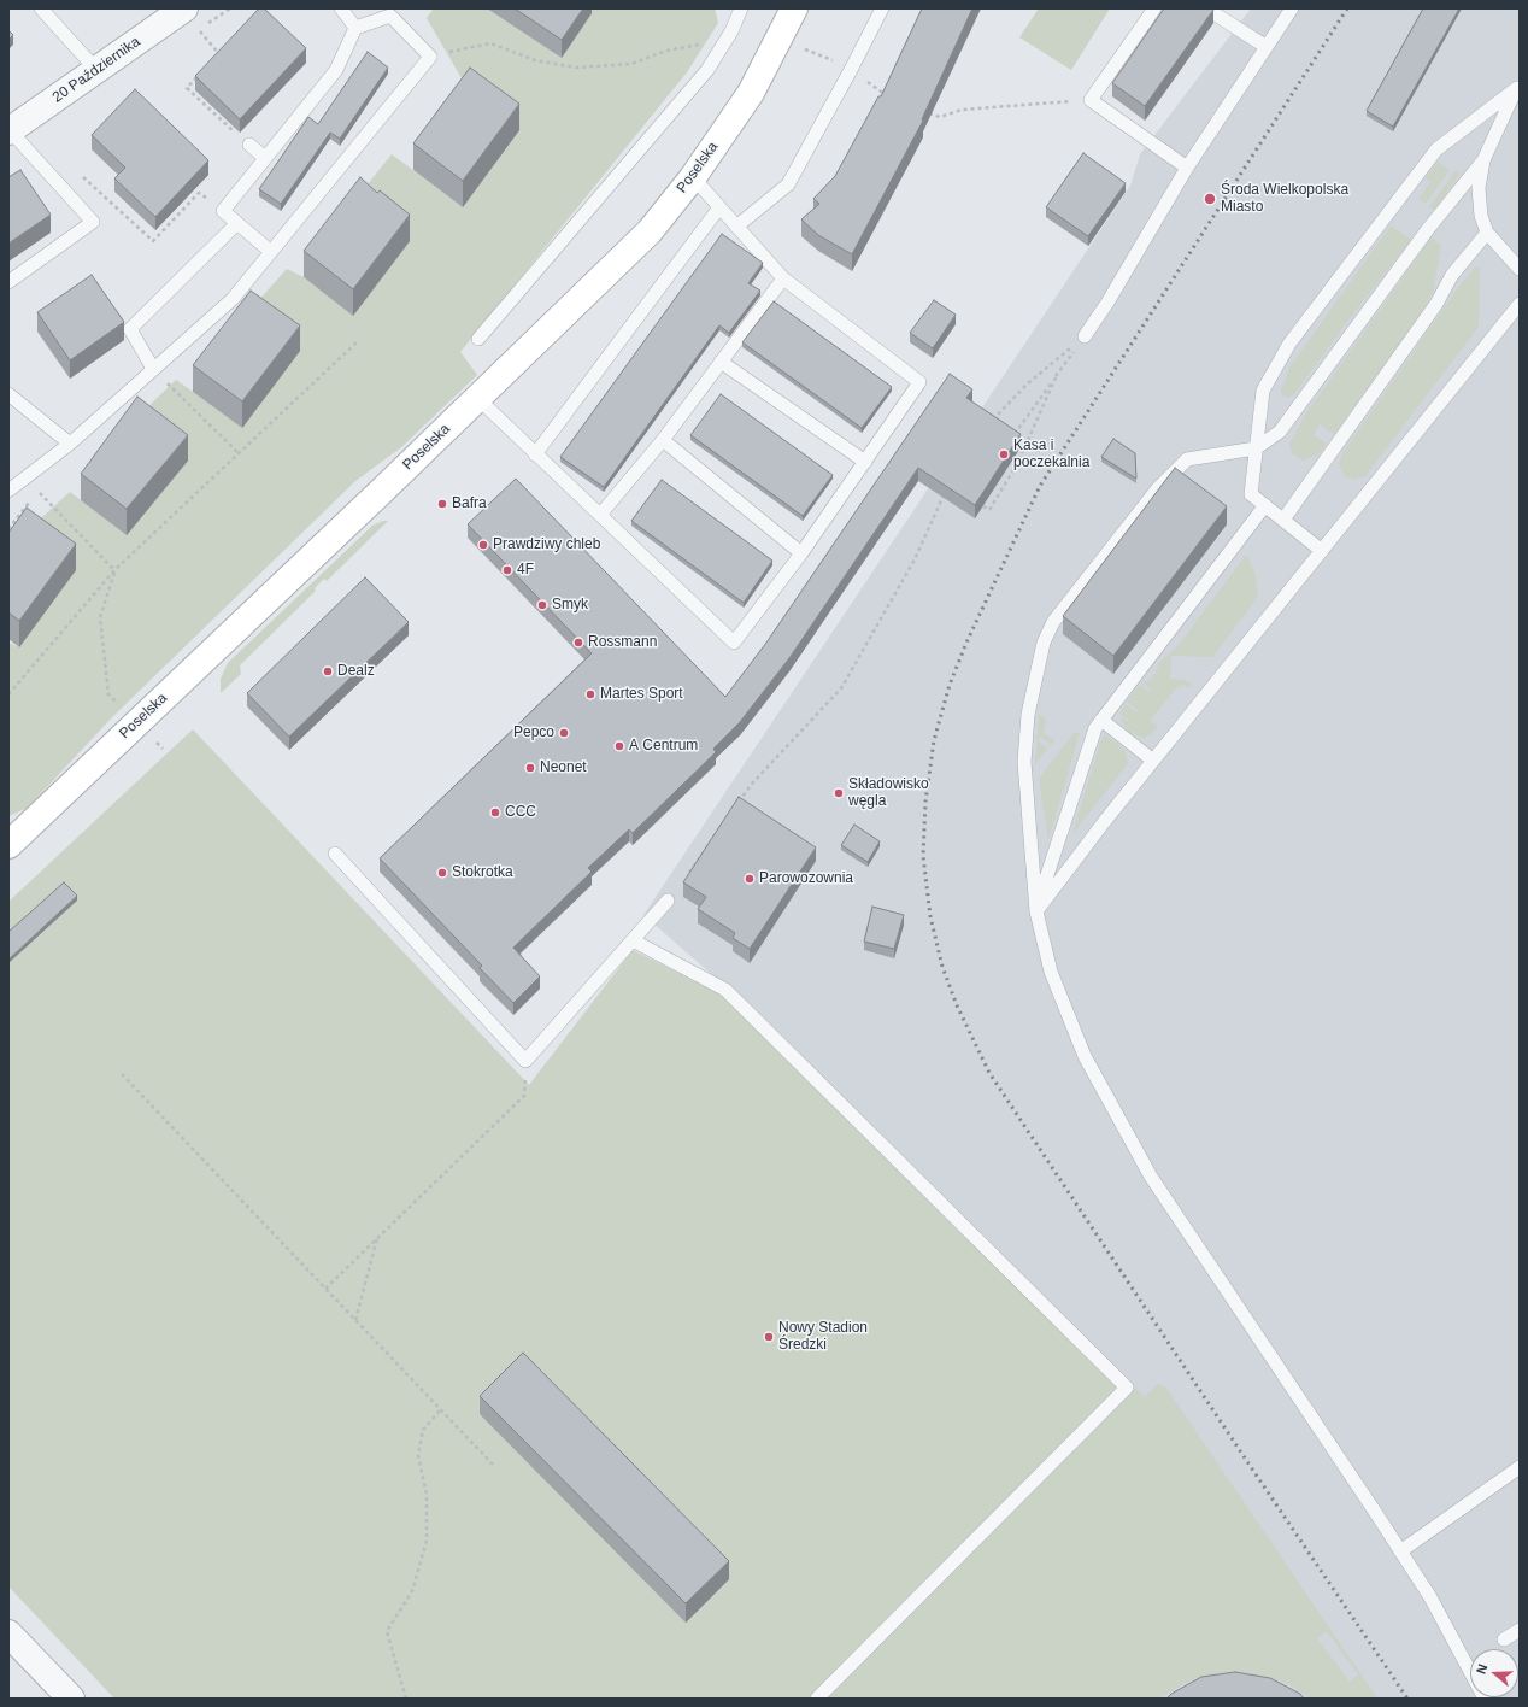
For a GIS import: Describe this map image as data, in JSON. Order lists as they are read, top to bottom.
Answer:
{
  "streets": {
    "street": ["20 Października", "Poselska"]
  },
  "places": [
    "Środa Wielkopolska Miasto",
    "Kasa i poczekalnia",
    "Bafra",
    "Prawdziwy chleb",
    "4F",
    "Smyk",
    "Rossmann",
    "Dealz",
    "Martes Sport",
    "Pepco",
    "A Centrum",
    "Neonet",
    "Składowisko węgla",
    "CCC",
    "Stokrotka",
    "Parowozownia",
    "Nowy Stadion Średzki"
  ],
  "north": "left"
}
